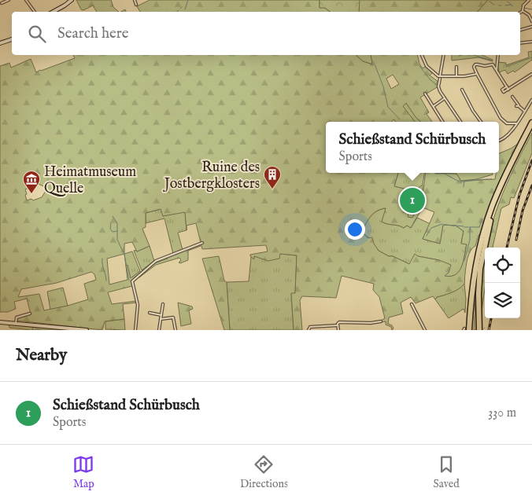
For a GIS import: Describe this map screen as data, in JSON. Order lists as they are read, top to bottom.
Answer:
{
  "places": {
    "building": ["Ruine des Jostbergklosters"],
    "museum": ["Heimatmuseum Quelle"]
  },
  "page": {
    "search": "Search here",
    "popup": ["Schießstand Schürbusch", "Sports"],
    "pins": "1",
    "heading": "Nearby",
    "list": [
      {
        "mark": "1",
        "name": "Schießstand Schürbusch",
        "note": "Sports",
        "value": "330 m"
      }
    ],
    "nav": ["Map", "Directions", "Saved"]
  }
}
